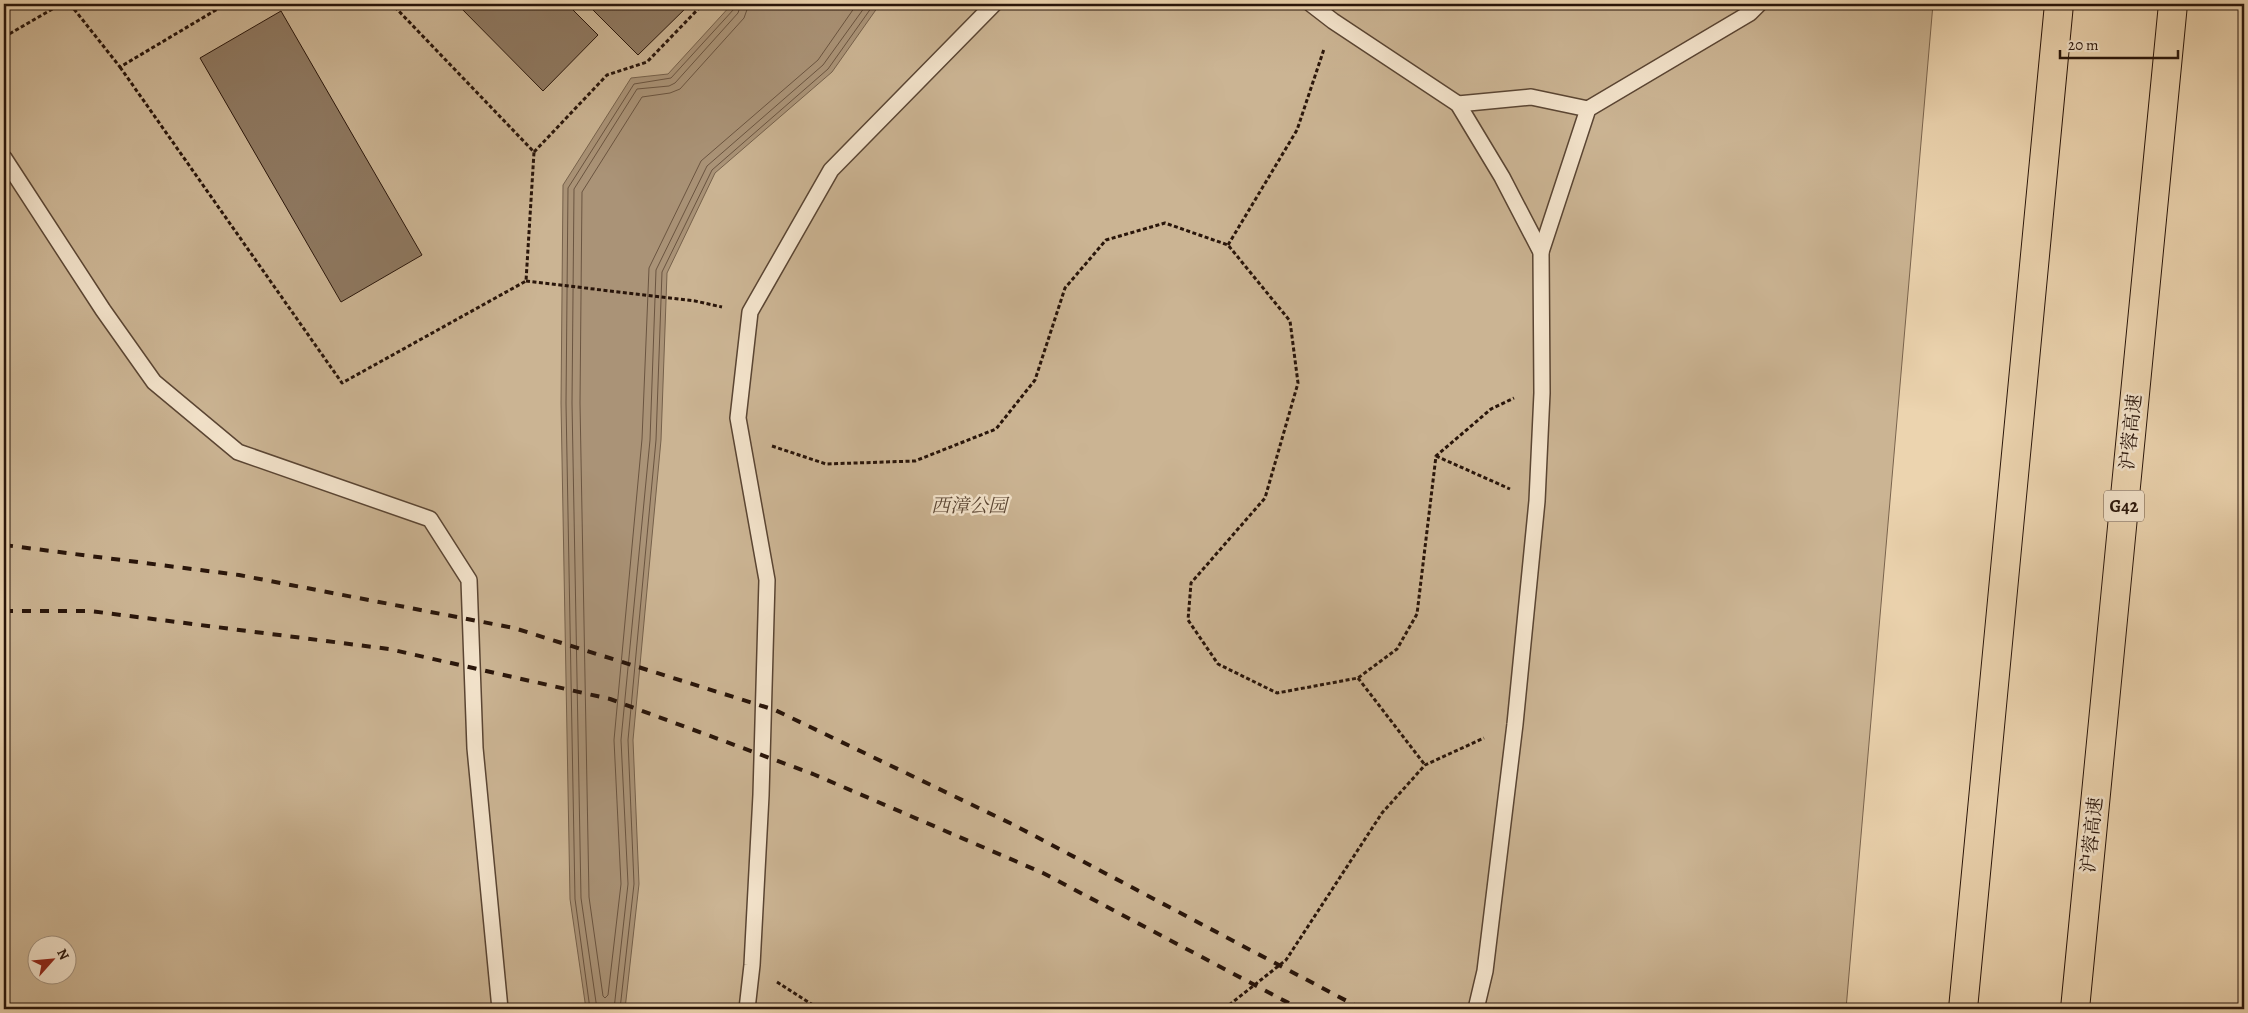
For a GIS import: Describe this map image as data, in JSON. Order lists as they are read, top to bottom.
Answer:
{
  "streets": {
    "highway": ["沪蓉高速", "G42"]
  },
  "parks": ["西漳公园"],
  "scale_bar": "20 m",
  "north": "top right"
}
